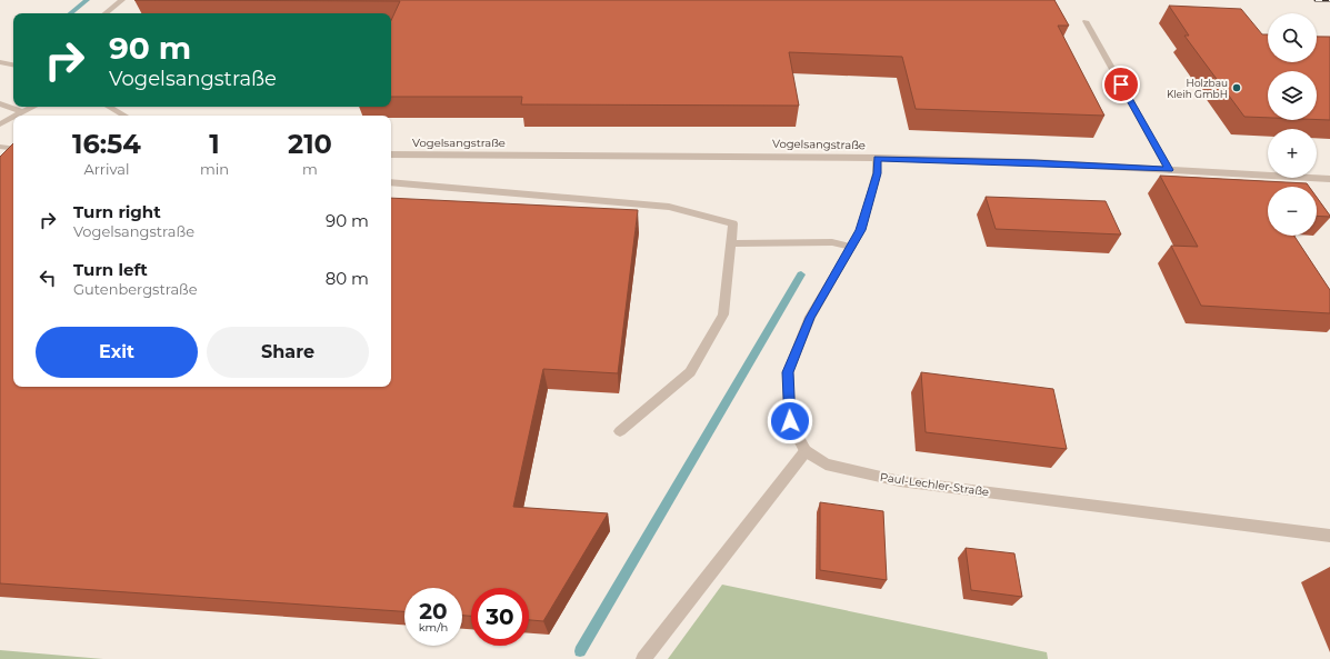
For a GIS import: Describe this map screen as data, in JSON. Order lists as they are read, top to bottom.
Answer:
{
  "streets": {
    "street": ["Vogelsangstraße", "Paul-Lechler-Straße"]
  },
  "crossings": [
    ["Vogelsangstraße", "Paul-Lechler-Straße"]
  ],
  "places": ["Holzbau Kleih GmbH"],
  "page": {
    "map_buttons": ["+", "−"],
    "turn": ["90 m", "Vogelsangstraße"],
    "eta": [
      "16:54",
      "Arrival",
      "1",
      "min",
      "210",
      "m"
    ],
    "list": [
      {
        "name": "Turn right",
        "note": "Vogelsangstraße",
        "value": "90 m"
      },
      {
        "name": "Turn left",
        "note": "Gutenbergstraße",
        "value": "80 m"
      }
    ],
    "buttons": ["Exit", "Share"],
    "speed": "20 km/h",
    "limit": "30"
  }
}
